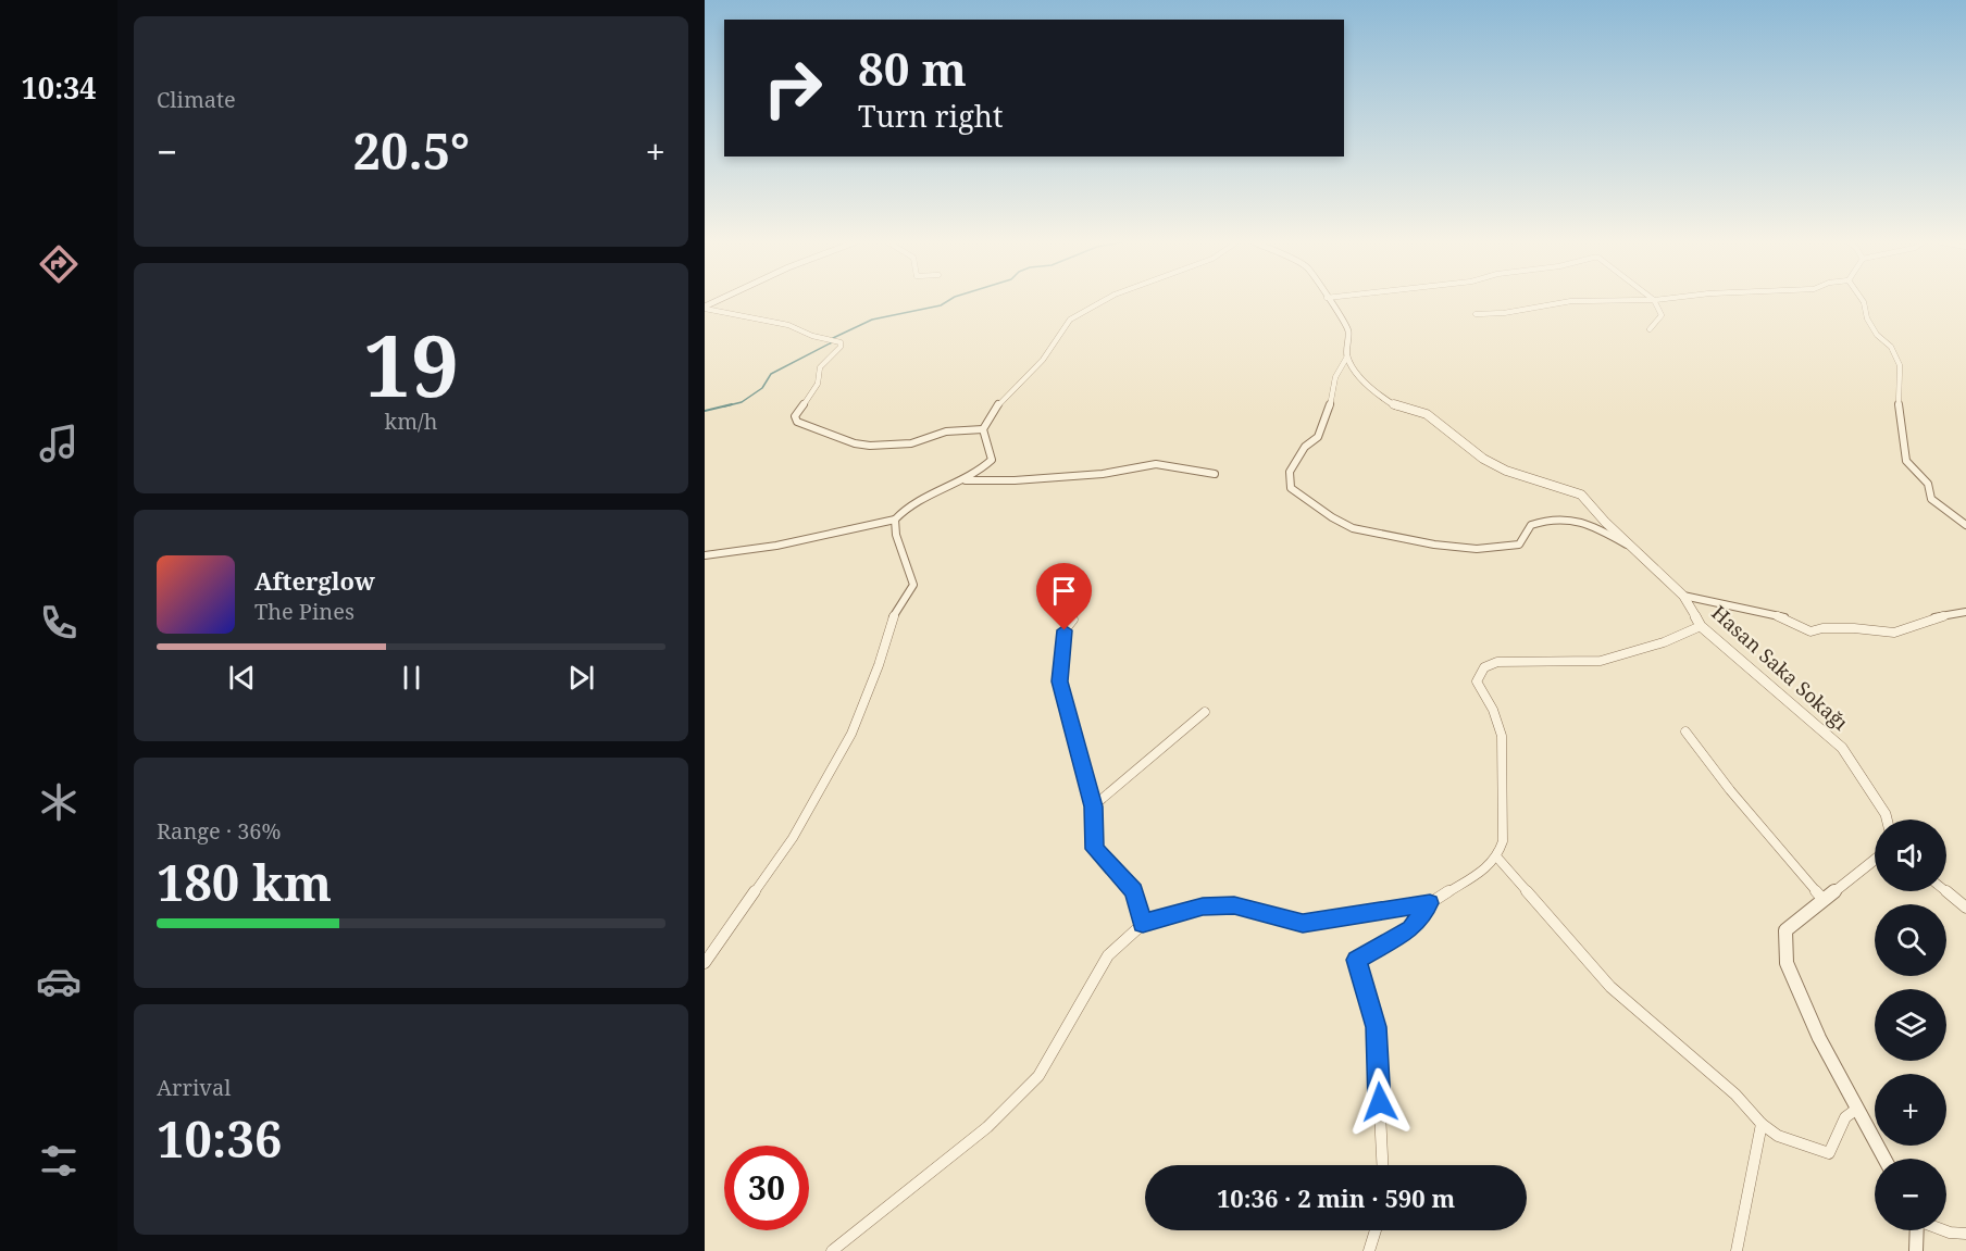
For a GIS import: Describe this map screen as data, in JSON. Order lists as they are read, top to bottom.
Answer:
{
  "streets": {
    "street": ["Hasan Saka Sokağı"]
  },
  "page": {
    "tabs": "10:34",
    "tile": [
      "Climate",
      ["19", "km/h"],
      ["Range · 36%", "180 km"],
      ["Arrival", "10:36"]
    ],
    "turn": ["80 m", "Turn right"],
    "heat": ["−", "20.5°", "+"],
    "song": ["Afterglow", "The Pines"],
    "map_buttons": ["+", "−"],
    "limit": "30",
    "trip": "10:36 · 2 min · 590 m"
  }
}
